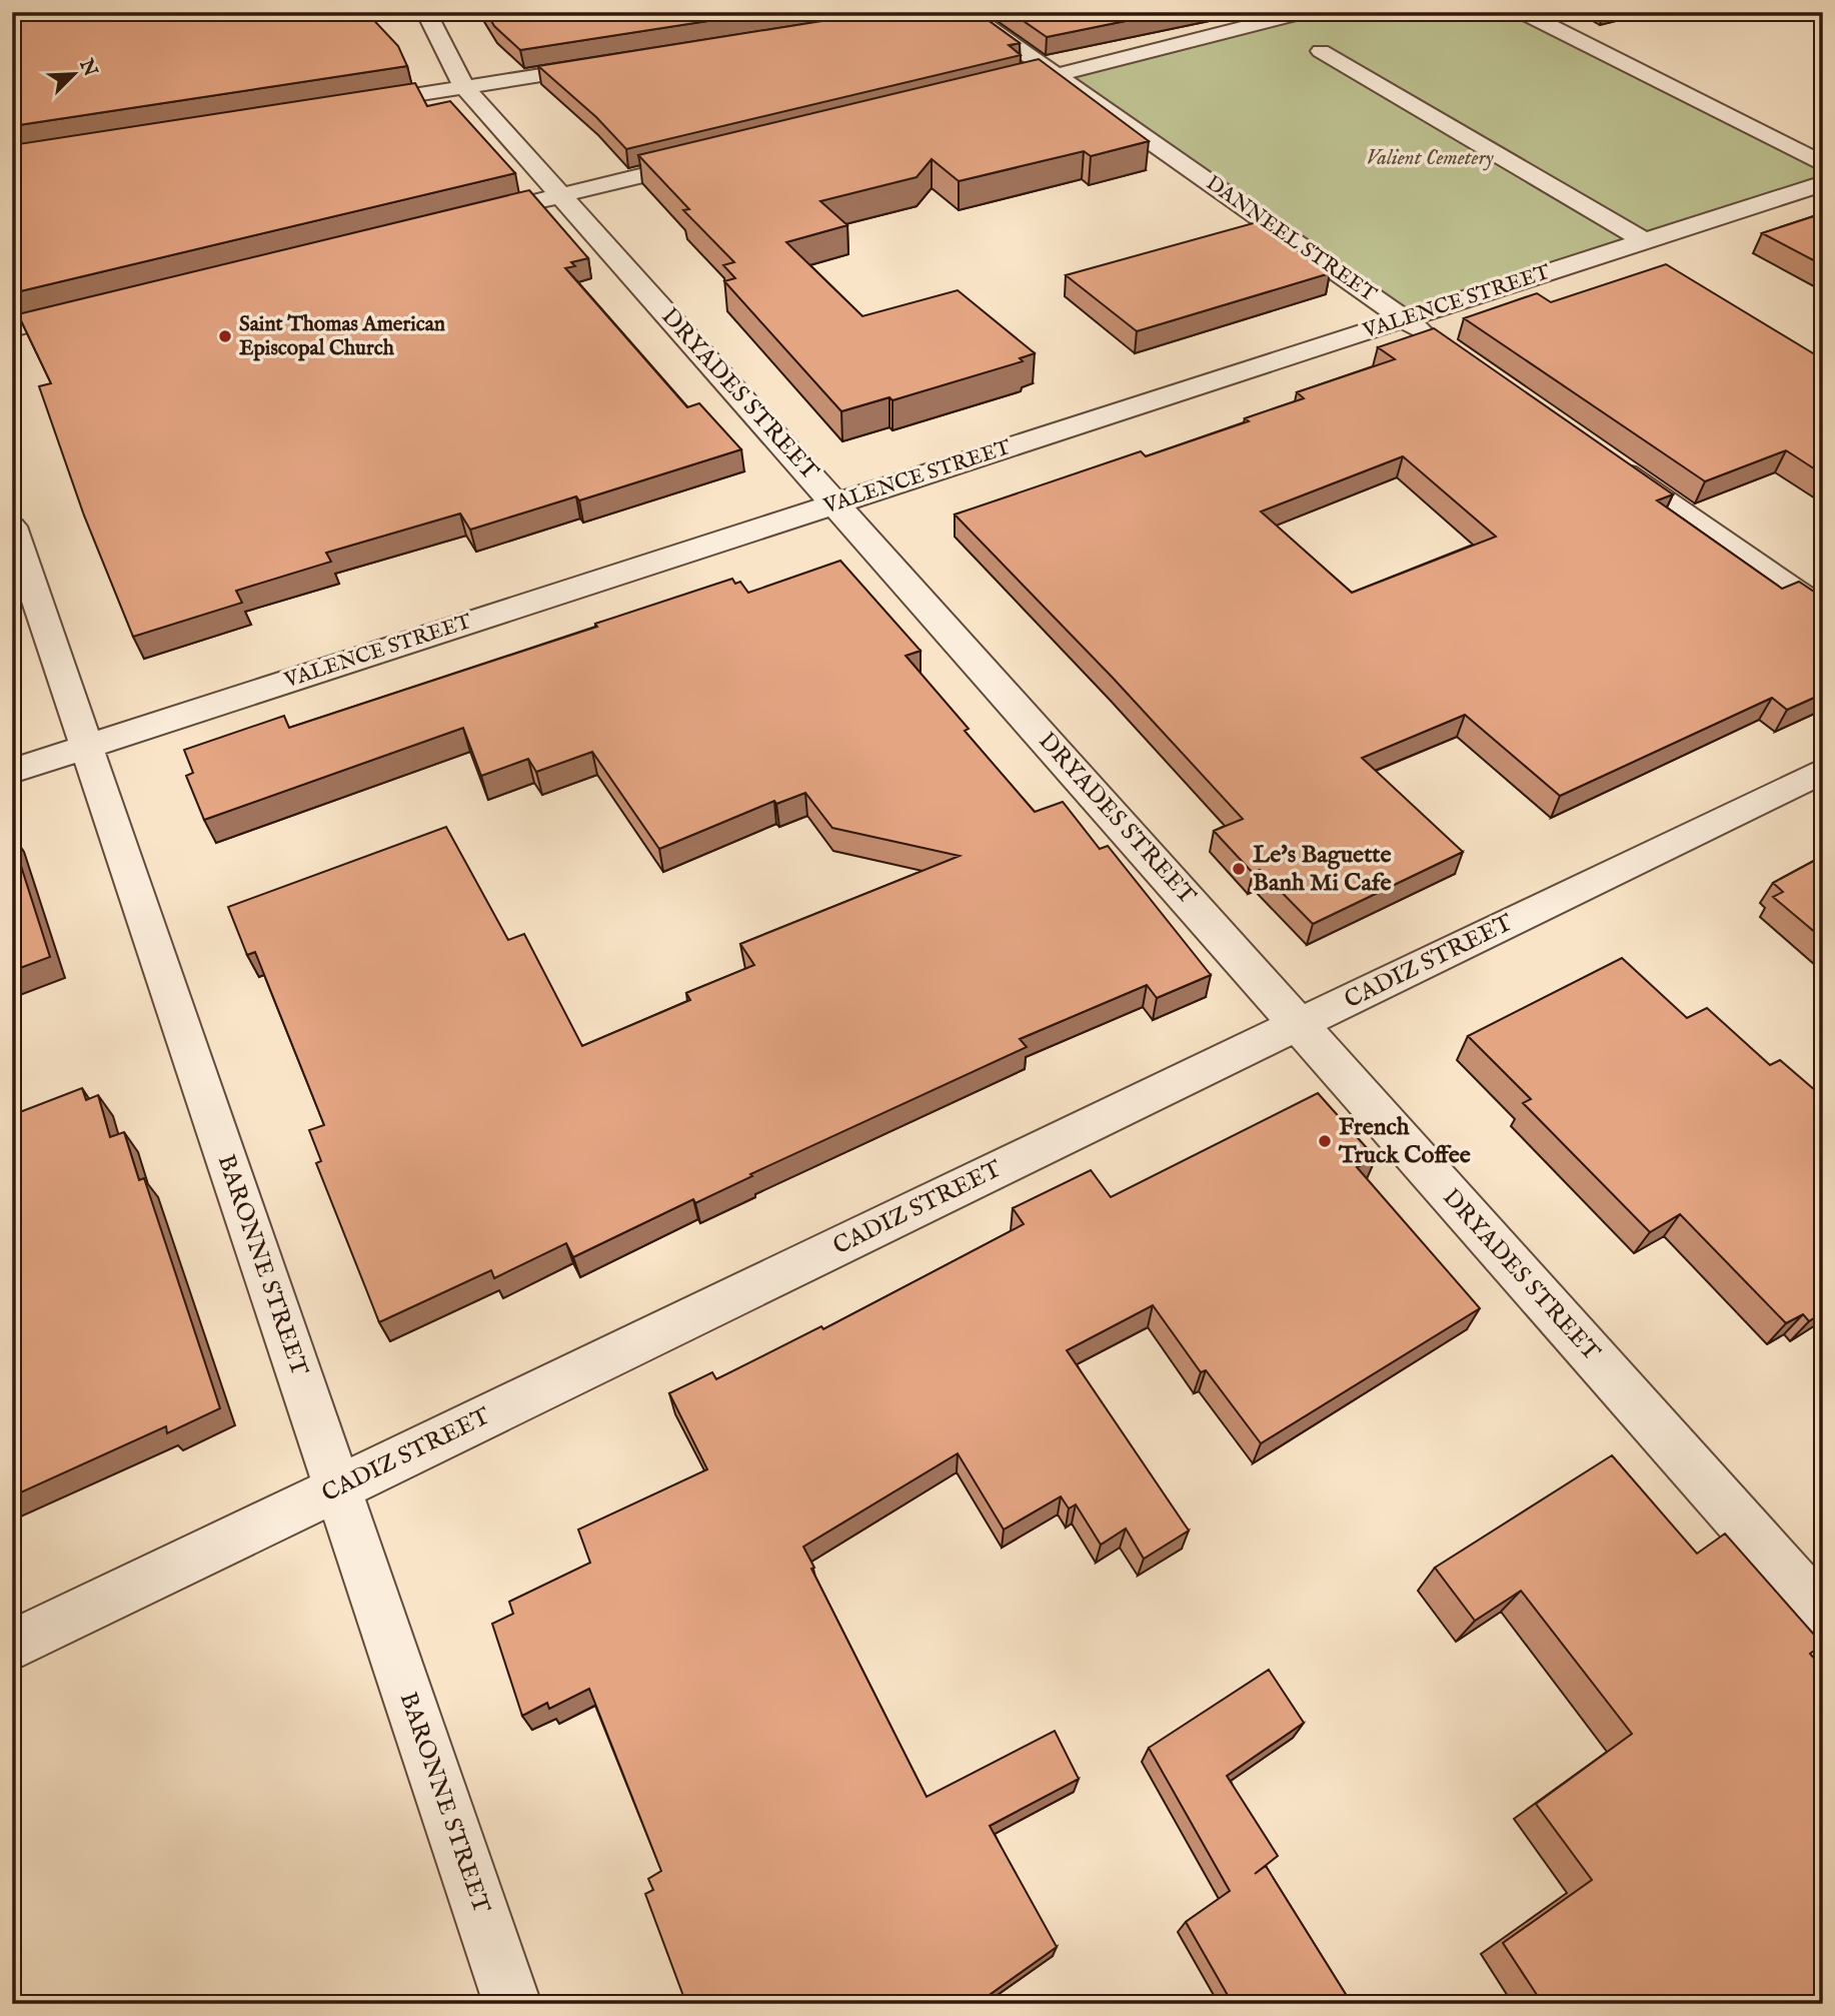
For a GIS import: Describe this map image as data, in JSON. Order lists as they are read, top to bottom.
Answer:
{
  "streets": {
    "street": [
      "DANNEEL STREET",
      "VALENCE STREET",
      "DRYADES STREET",
      "CADIZ STREET",
      "BARONNE STREET"
    ]
  },
  "crossings": [
    ["DANNEEL STREET", "VALENCE STREET"],
    ["VALENCE STREET", "DRYADES STREET"],
    ["VALENCE STREET", "BARONNE STREET"],
    ["DRYADES STREET", "CADIZ STREET"],
    ["CADIZ STREET", "BARONNE STREET"]
  ],
  "parks": ["Valient Cemetery"],
  "places": ["Saint Thomas American Episcopal Church", "Le's Baguette Banh Mi Cafe", "French Truck Coffee"],
  "north": "top right"
}
